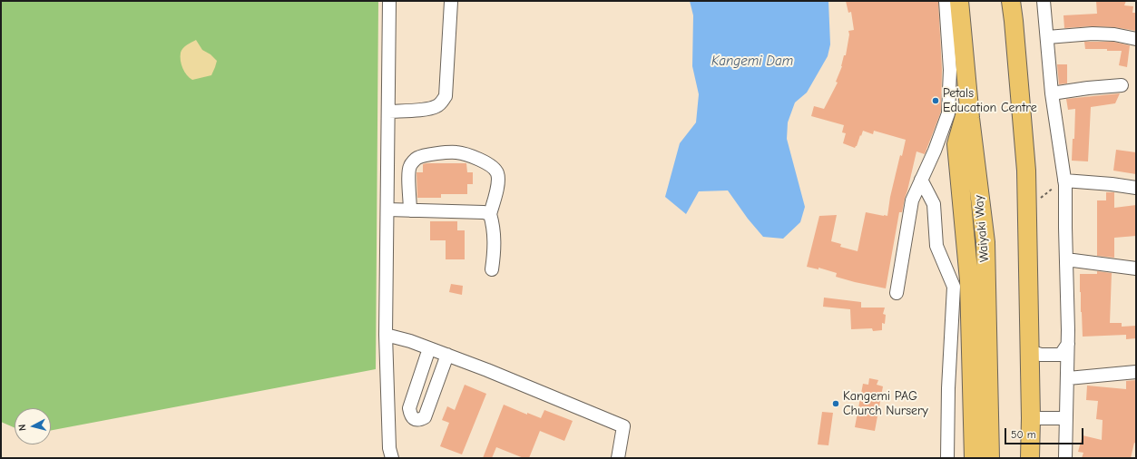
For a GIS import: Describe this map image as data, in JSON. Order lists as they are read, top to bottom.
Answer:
{
  "streets": {
    "highway": ["Waiyaki Way"]
  },
  "water": ["Kangemi Dam"],
  "places": ["Petals Education Centre", "Kangemi PAG Church Nursery"],
  "scale_bar": "50 m",
  "north": "left"
}
